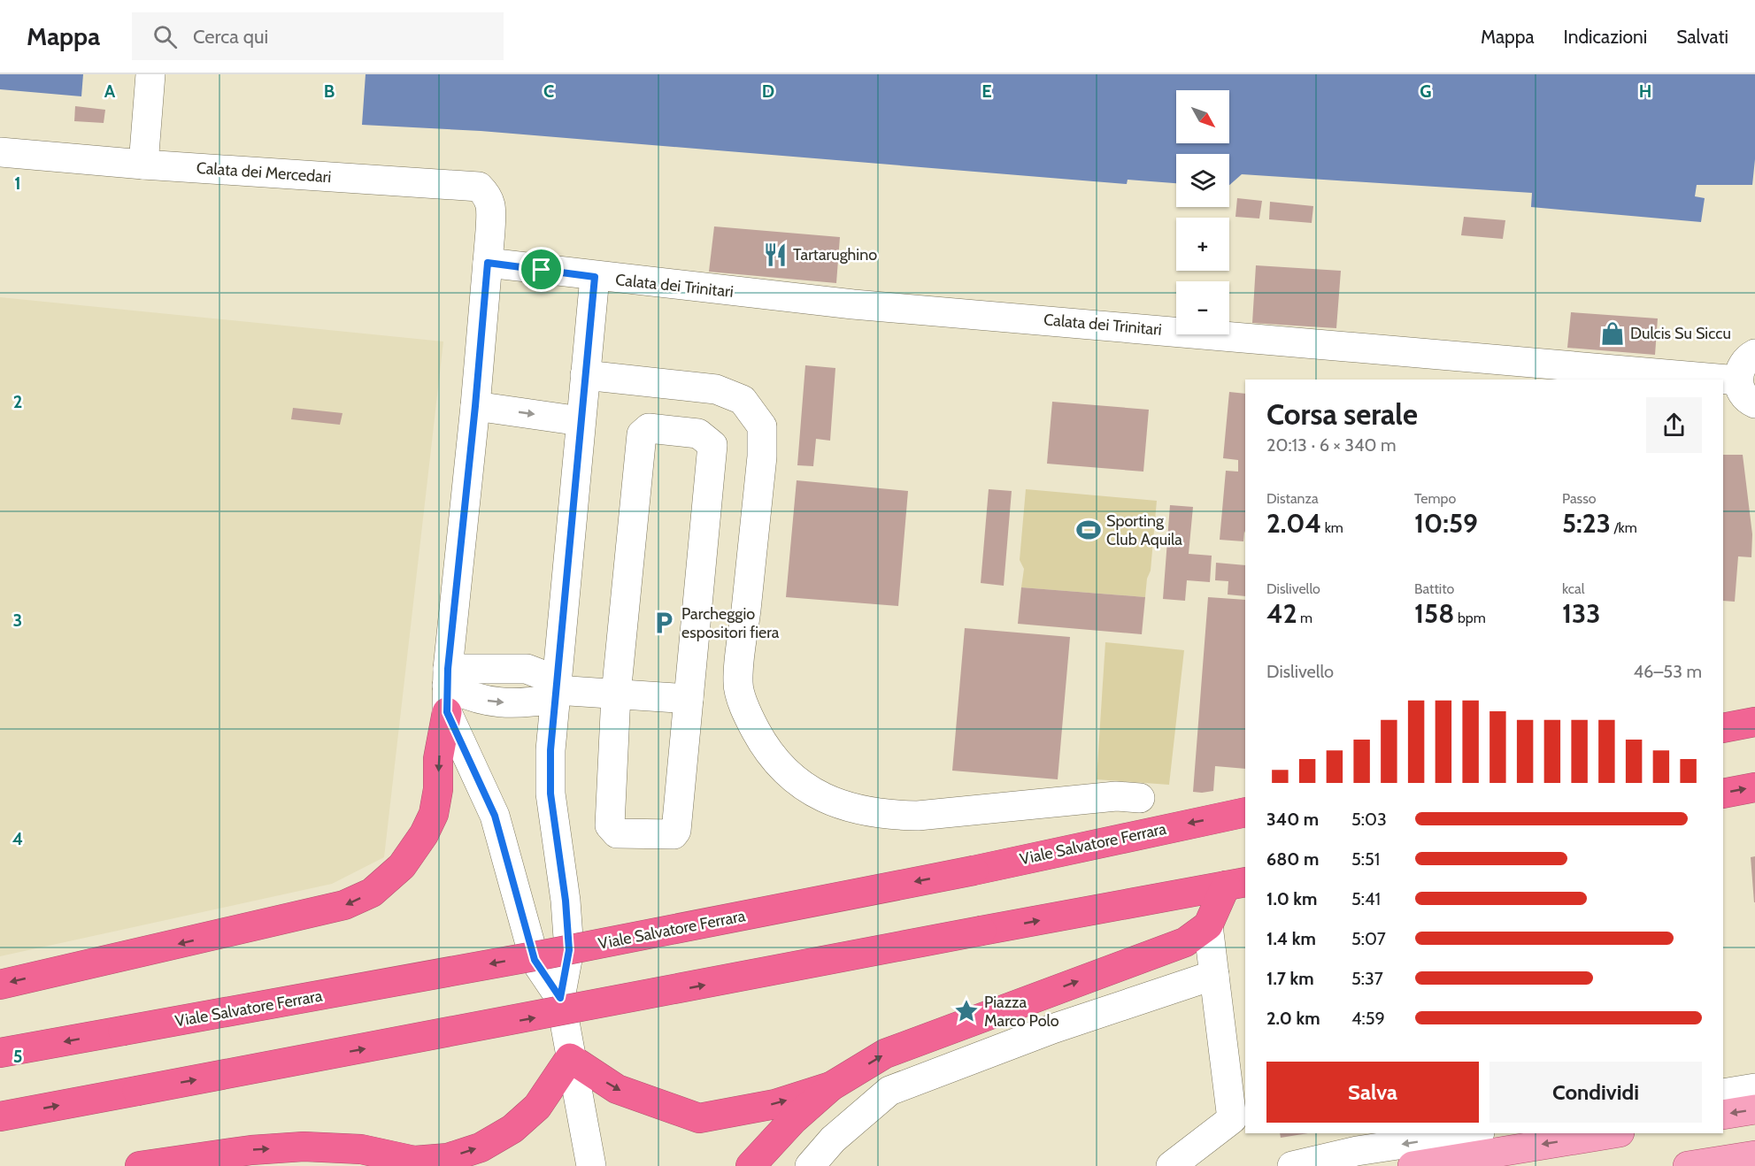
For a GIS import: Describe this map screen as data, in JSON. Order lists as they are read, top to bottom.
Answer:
{
  "streets": {
    "highway": ["Viale Salvatore Ferrara"],
    "street": ["Calata dei Mercedari", "Calata dei Trinitari"]
  },
  "crossings": [
    ["Calata dei Mercedari", "Calata dei Trinitari"]
  ],
  "places": {
    "restaurant": ["Tartarughino"],
    "shop": ["Dulcis Su Siccu"],
    "sports": ["Sporting Club Aquila"],
    "parking": ["Parcheggio espositori fiera"],
    "place": ["Piazza Marco Polo"]
  },
  "north": "bottom right",
  "page": {
    "header": "Mappa",
    "search": "Cerca qui",
    "nav": ["Mappa", "Indicazioni", "Salvati"],
    "map_buttons": ["+", "−"],
    "heading": ["Corsa serale", "20:13 · 6 × 340 m"],
    "stats": [
      ["Distanza", "2.04 km"],
      ["Tempo", "10:59"],
      ["Passo", "5:23 /km"],
      ["Dislivello", "42 m"],
      ["Battito", "158 bpm"],
      ["kcal", "133"]
    ],
    "chart": ["Dislivello", "46–53 m"],
    "list": [
      {
        "name": "340 m",
        "note": "5:03"
      },
      {
        "name": "680 m",
        "note": "5:51"
      },
      {
        "name": "1.0 km",
        "note": "5:41"
      },
      {
        "name": "1.4 km",
        "note": "5:07"
      },
      {
        "name": "1.7 km",
        "note": "5:37"
      },
      {
        "name": "2.0 km",
        "note": "4:59"
      }
    ],
    "buttons": ["Salva", "Condividi"]
  },
  "grid": {
    "columns": [
      "A",
      "B",
      "C",
      "D",
      "E",
      "G",
      "H"
    ],
    "rows": [
      "1",
      "2",
      "3",
      "4",
      "5"
    ]
  }
}
